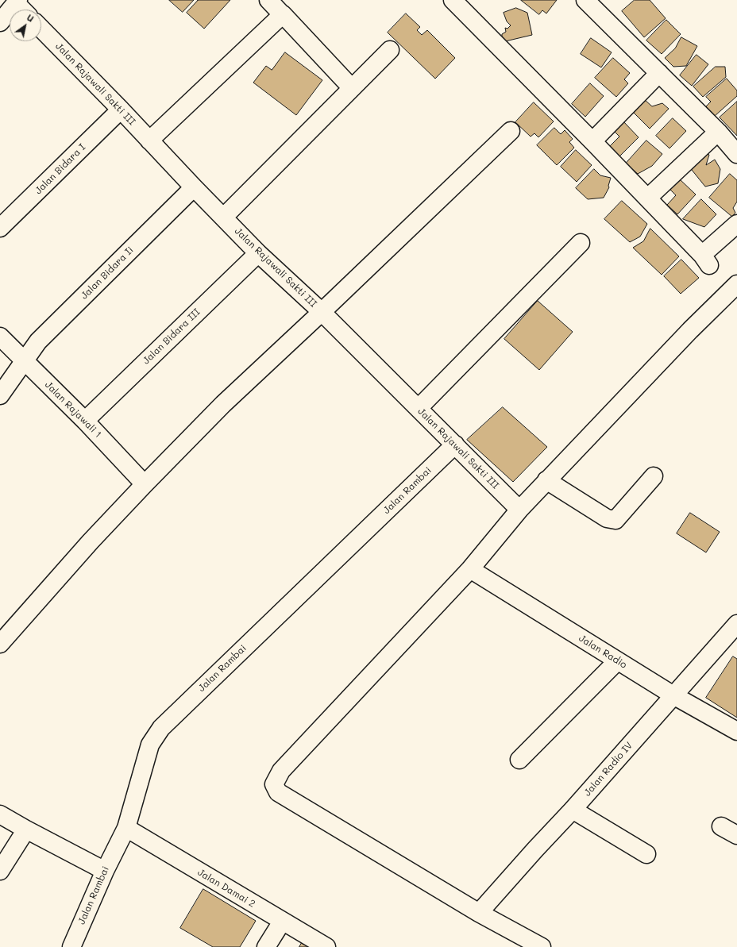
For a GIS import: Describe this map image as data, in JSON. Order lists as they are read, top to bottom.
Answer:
{
  "streets": {
    "street": [
      "Jalan Rajawali Sakti III",
      "Jalan Bidara I",
      "Jalan Bidara Ii",
      "Jalan Bidara III",
      "Jalan Rajawali 1",
      "Jalan Rambai",
      "Jalan Radio",
      "Jalan Radio IV",
      "Jalan Damai 2"
    ]
  },
  "crossings": [
    ["Jalan Rajawali Sakti III", "Jalan Bidara I"],
    ["Jalan Rajawali Sakti III", "Jalan Bidara Ii"],
    ["Jalan Rajawali Sakti III", "Jalan Bidara III"],
    ["Jalan Rajawali Sakti III", "Jalan Rambai"],
    ["Jalan Bidara Ii", "Jalan Rajawali 1"],
    ["Jalan Bidara III", "Jalan Rajawali 1"],
    ["Jalan Rambai", "Jalan Damai 2"],
    ["Jalan Radio", "Jalan Radio IV"]
  ],
  "north": "top right"
}
